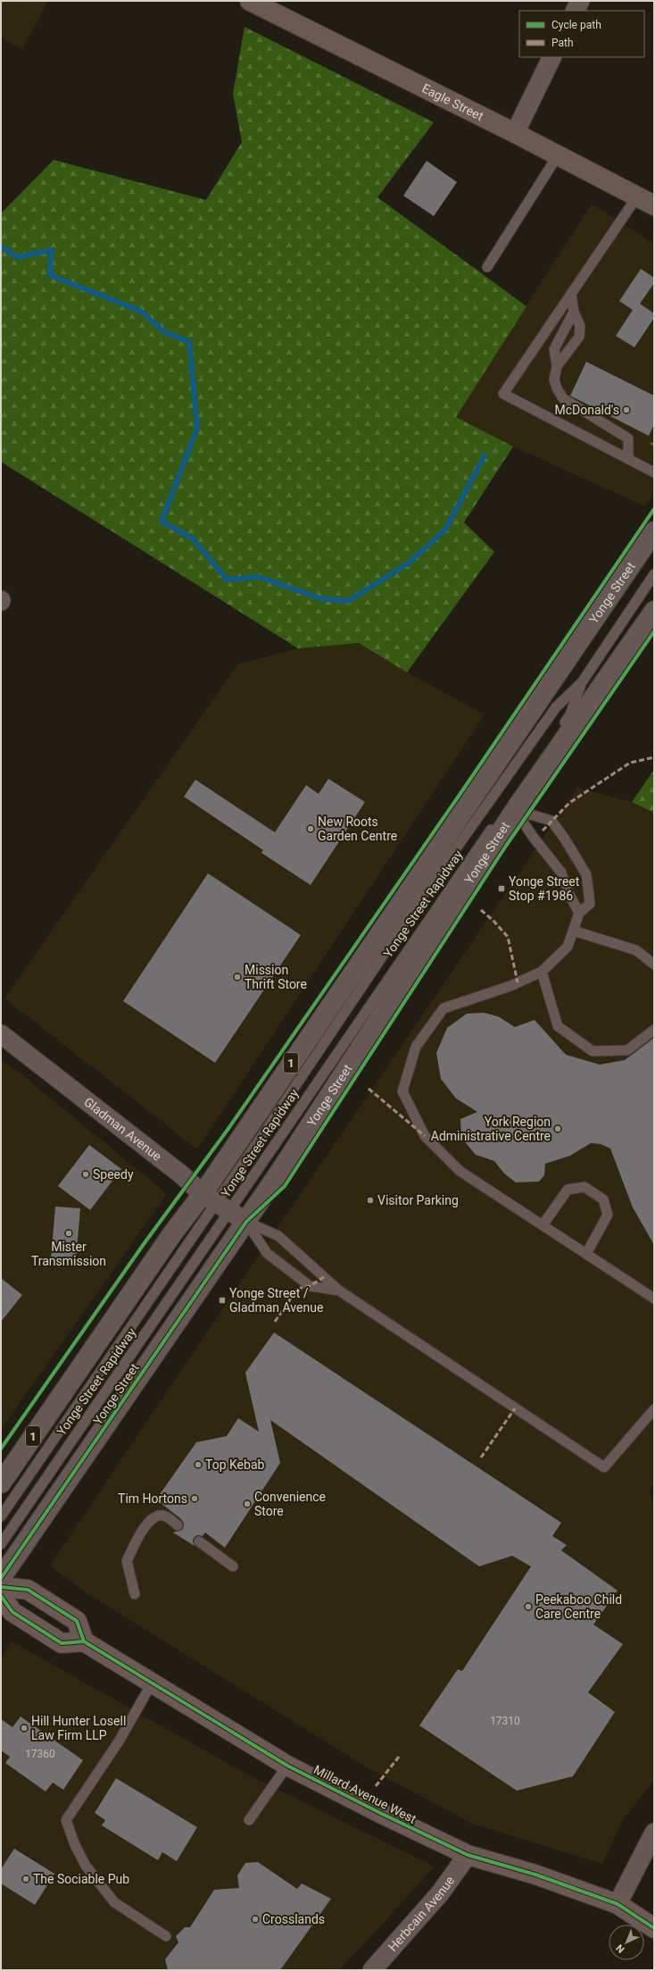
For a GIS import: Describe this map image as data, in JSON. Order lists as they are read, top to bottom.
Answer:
{
  "streets": {
    "main road": [
      "Eagle Street",
      "Yonge Street",
      "1",
      "Millard Avenue West"
    ],
    "street": ["Gladman Avenue", "Herbcain Avenue"],
    "lane": ["Yonge Street Rapidway"]
  },
  "crossings": [
    ["Yonge Street", "Yonge Street Rapidway"],
    ["Yonge Street", "Gladman Avenue"],
    ["Yonge Street Rapidway", "Gladman Avenue"],
    ["Millard Avenue West", "Herbcain Avenue"]
  ],
  "places": {
    "other": [
      "McDonald's",
      "New Roots Garden Centre",
      "Mission Thrift Store",
      "York Region Administrative Centre",
      "Speedy",
      "Visitor Parking",
      "Mister Transmission",
      "Top Kebab",
      "Tim Hortons",
      "Convenience Store",
      "Peekaboo Child Care Centre",
      "Hill Hunter Losell Law Firm LLP",
      "The Sociable Pub",
      "Crosslands"
    ],
    "transit": ["Yonge Street Stop #1986", "Yonge Street / Gladman Avenue"]
  },
  "house_numbers": ["17310", "17360"],
  "legend": ["Cycle path", "Path"],
  "north": "bottom left"
}
